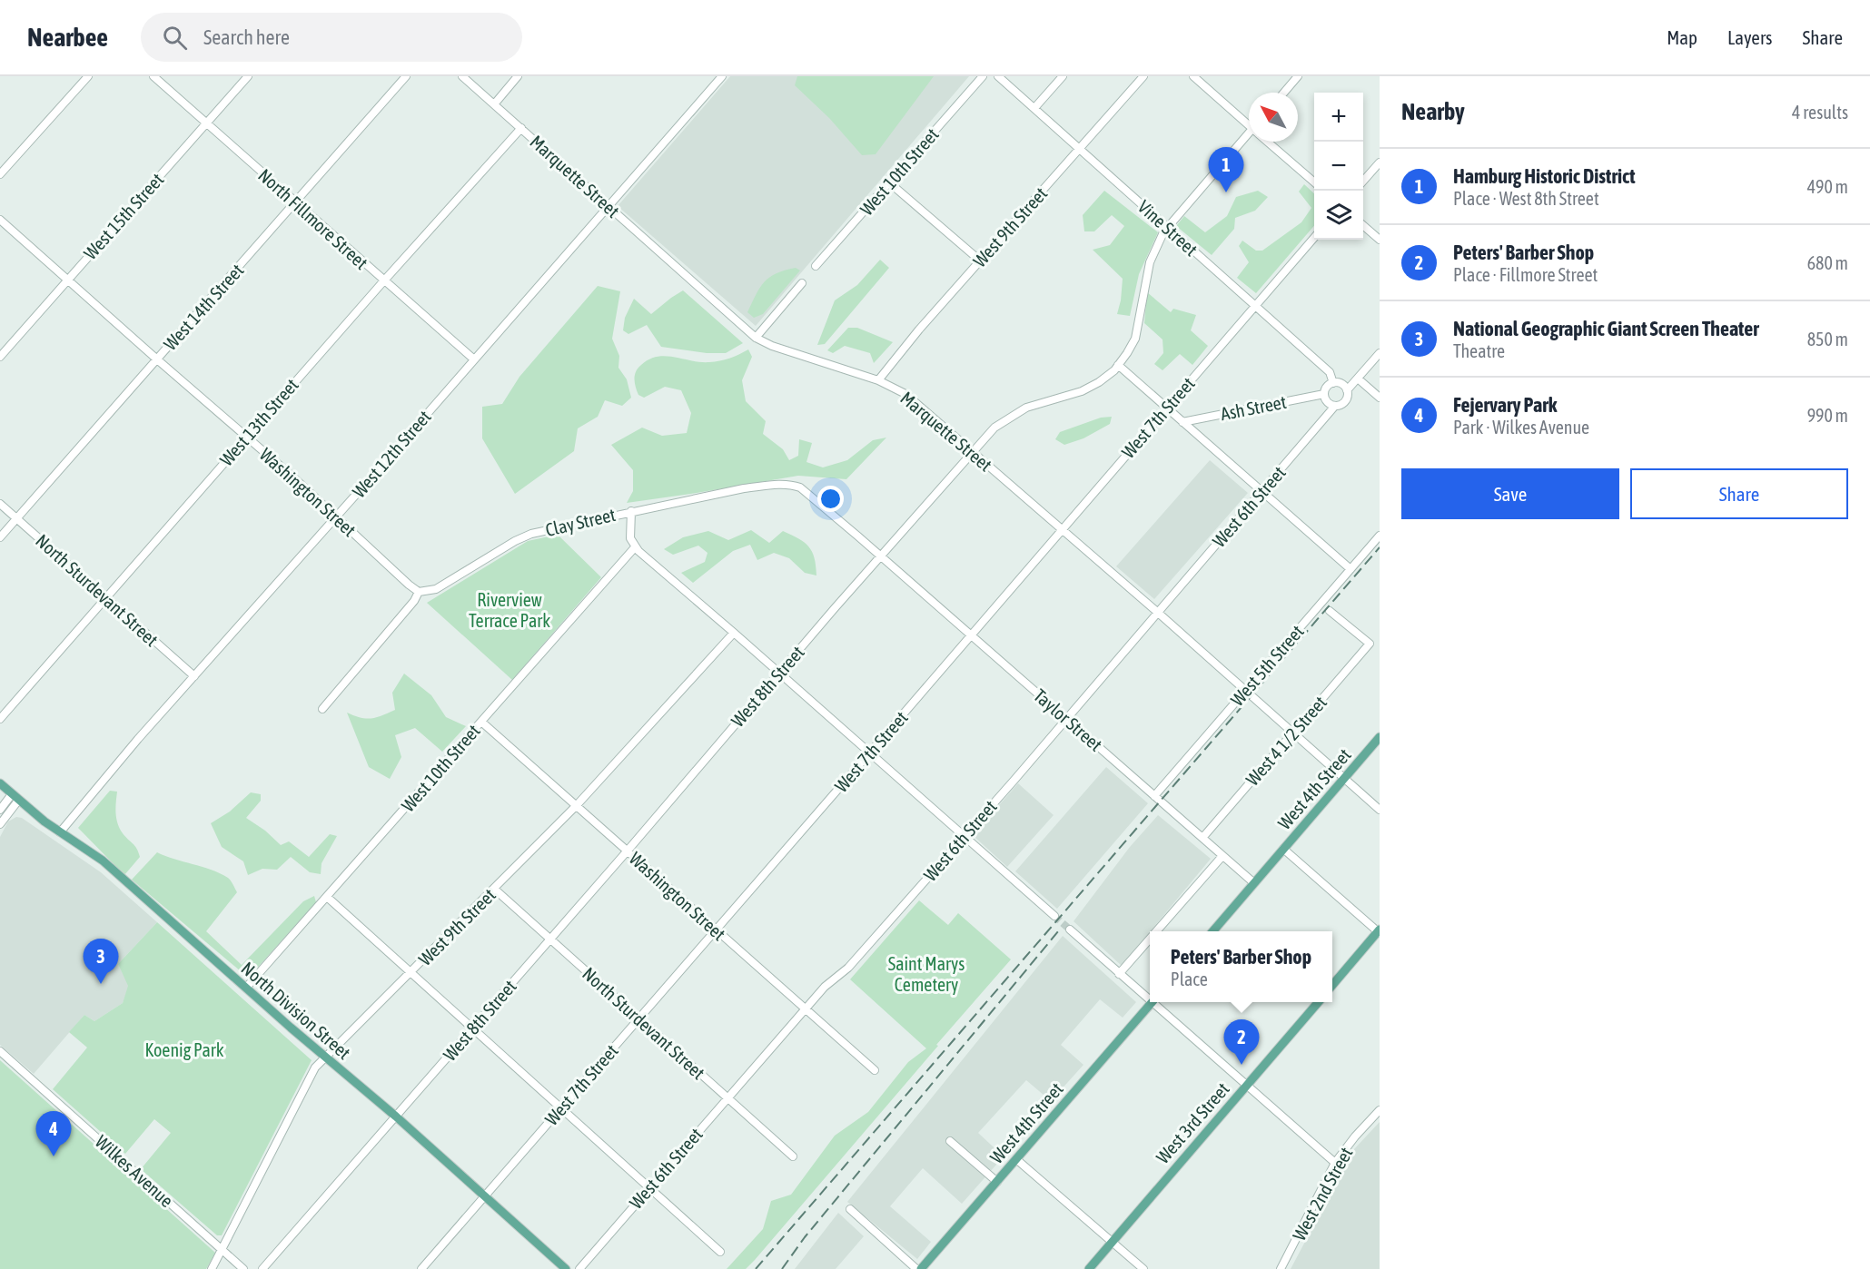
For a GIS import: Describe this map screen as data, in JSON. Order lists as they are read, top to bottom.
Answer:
{
  "streets": {
    "main road": ["West 4th Street", "North Division Street", "West 3rd Street"],
    "street": [
      "West 10th Street",
      "Marquette Street",
      "West 15th Street",
      "North Fillmore Street",
      "West 9th Street",
      "Vine Street",
      "West 14th Street",
      "Ash Street",
      "West 7th Street",
      "West 13th Street",
      "West 12th Street",
      "Washington Street",
      "West 6th Street",
      "Clay Street",
      "North Sturdevant Street",
      "West 5th Street",
      "West 8th Street",
      "Taylor Street",
      "West 4 1/2 Street",
      "Wilkes Avenue",
      "West 2nd Street"
    ]
  },
  "crossings": [
    ["West 10th Street", "Washington Street"],
    ["West 10th Street", "North Division Street"],
    ["Marquette Street", "West 9th Street"],
    ["Marquette Street", "West 7th Street"],
    ["Marquette Street", "West 13th Street"],
    ["Marquette Street", "West 12th Street"],
    ["Marquette Street", "West 6th Street"],
    ["Marquette Street", "West 5th Street"],
    ["Marquette Street", "West 8th Street"],
    ["Marquette Street", "West 4 1/2 Street"],
    ["Marquette Street", "West 4th Street"],
    ["West 15th Street", "North Fillmore Street"],
    ["West 15th Street", "Washington Street"],
    ["North Fillmore Street", "West 14th Street"],
    ["North Fillmore Street", "West 13th Street"],
    ["North Fillmore Street", "West 12th Street"],
    ["West 9th Street", "Vine Street"],
    ["West 9th Street", "Washington Street"],
    ["West 9th Street", "North Sturdevant Street"],
    ["West 9th Street", "North Division Street"],
    ["West 9th Street", "Wilkes Avenue"],
    ["Vine Street", "Ash Street"],
    ["Vine Street", "West 7th Street"],
    ["Vine Street", "West 6th Street"],
    ["Vine Street", "West 8th Street"],
    ["West 14th Street", "Washington Street"],
    ["West 14th Street", "North Sturdevant Street"],
    ["Ash Street", "West 6th Street"],
    ["West 7th Street", "Washington Street"],
    ["West 7th Street", "North Sturdevant Street"],
    ["West 7th Street", "Taylor Street"],
    ["West 7th Street", "North Division Street"],
    ["West 13th Street", "Washington Street"],
    ["West 13th Street", "North Sturdevant Street"],
    ["West 12th Street", "Washington Street"],
    ["West 12th Street", "North Sturdevant Street"],
    ["West 12th Street", "North Division Street"],
    ["Washington Street", "West 6th Street"],
    ["Washington Street", "Clay Street"],
    ["Washington Street", "West 8th Street"],
    ["West 6th Street", "North Sturdevant Street"],
    ["West 6th Street", "Taylor Street"],
    ["Clay Street", "West 8th Street"],
    ["Clay Street", "Taylor Street"],
    ["North Sturdevant Street", "West 8th Street"],
    ["West 5th Street", "Taylor Street"],
    ["West 8th Street", "Taylor Street"],
    ["West 8th Street", "North Division Street"],
    ["Taylor Street", "West 4 1/2 Street"],
    ["Taylor Street", "West 4th Street"]
  ],
  "parks": ["Riverview Terrace Park", "Saint Marys Cemetery", "Koenig Park"],
  "north": "top left",
  "page": {
    "header": "Nearbee",
    "search": "Search here",
    "nav": ["Map", "Layers", "Share"],
    "heading": ["Nearby", "4 results"],
    "map_buttons": ["+", "−"],
    "pins": [
      "1",
      "3",
      "2",
      "4"
    ],
    "list": [
      {
        "mark": "1",
        "name": "Hamburg Historic District",
        "note": "Place · West 8th Street",
        "value": "490 m"
      },
      {
        "mark": "2",
        "name": "Peters' Barber Shop",
        "note": "Place · Fillmore Street",
        "value": "680 m"
      },
      {
        "mark": "3",
        "name": "National Geographic Giant Screen Theater",
        "note": "Theatre",
        "value": "850 m"
      },
      {
        "mark": "4",
        "name": "Fejervary Park",
        "note": "Park · Wilkes Avenue",
        "value": "990 m"
      }
    ],
    "buttons": ["Save", "Share"],
    "popup": ["Peters' Barber Shop", "Place"]
  }
}
